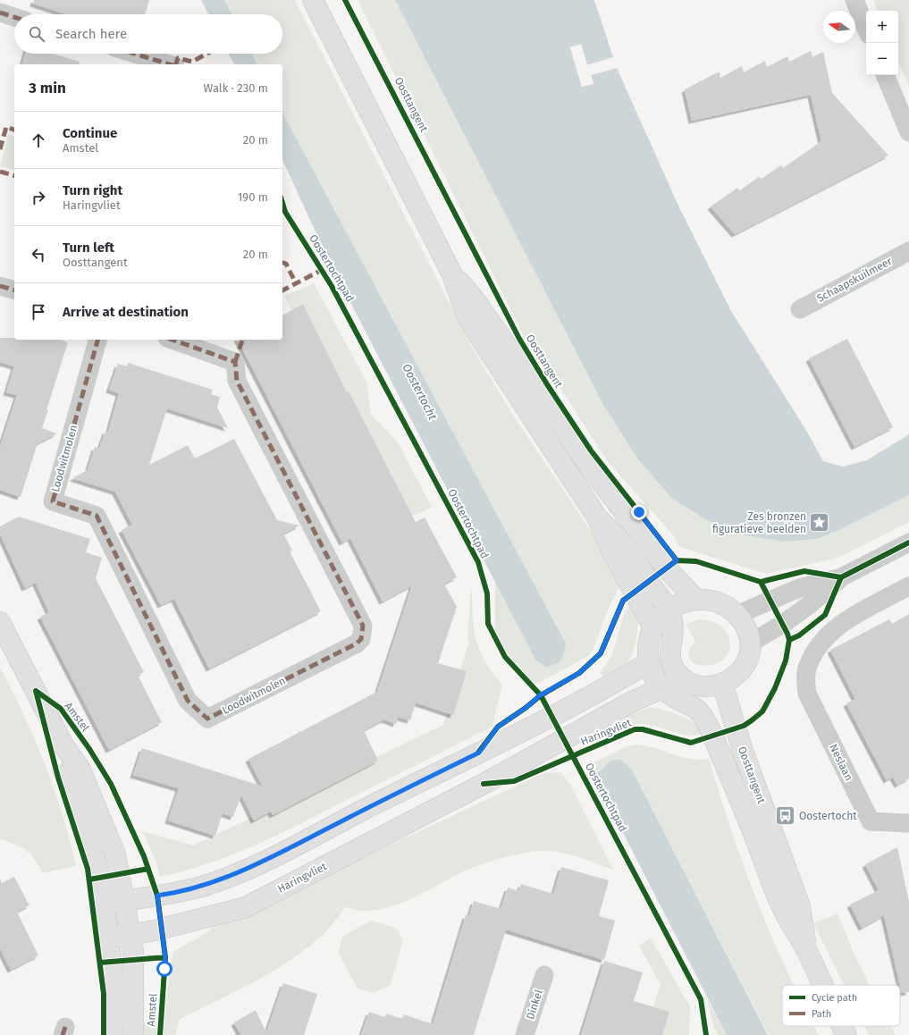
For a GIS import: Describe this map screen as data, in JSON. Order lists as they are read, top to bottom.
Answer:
{
  "streets": {
    "main road": ["Oosttangent", "Amstel", "Haringvliet"],
    "street": [
      "Schaapskuilmeer",
      "Loodwitmolen",
      "Neslaan",
      "Dinkel"
    ],
    "cycle path": ["Oostertochtpad"]
  },
  "crossings": [
    ["Oosttangent", "Haringvliet"],
    ["Amstel", "Haringvliet"]
  ],
  "water": ["Oostertocht"],
  "places": {
    "place": ["Zes bronzen figuratieve beelden"],
    "bus stop": ["Oostertocht"]
  },
  "legend": ["Cycle path", "Path"],
  "north": "left",
  "page": {
    "map_buttons": ["+", "−"],
    "search": "Search here",
    "heading": ["3 min", "Walk · 230 m"],
    "list": [
      ["Continue", "Amstel", "20 m"],
      ["Turn right", "Haringvliet", "190 m"],
      ["Turn left", "Oosttangent", "20 m"],
      "Arrive at destination"
    ]
  }
}
